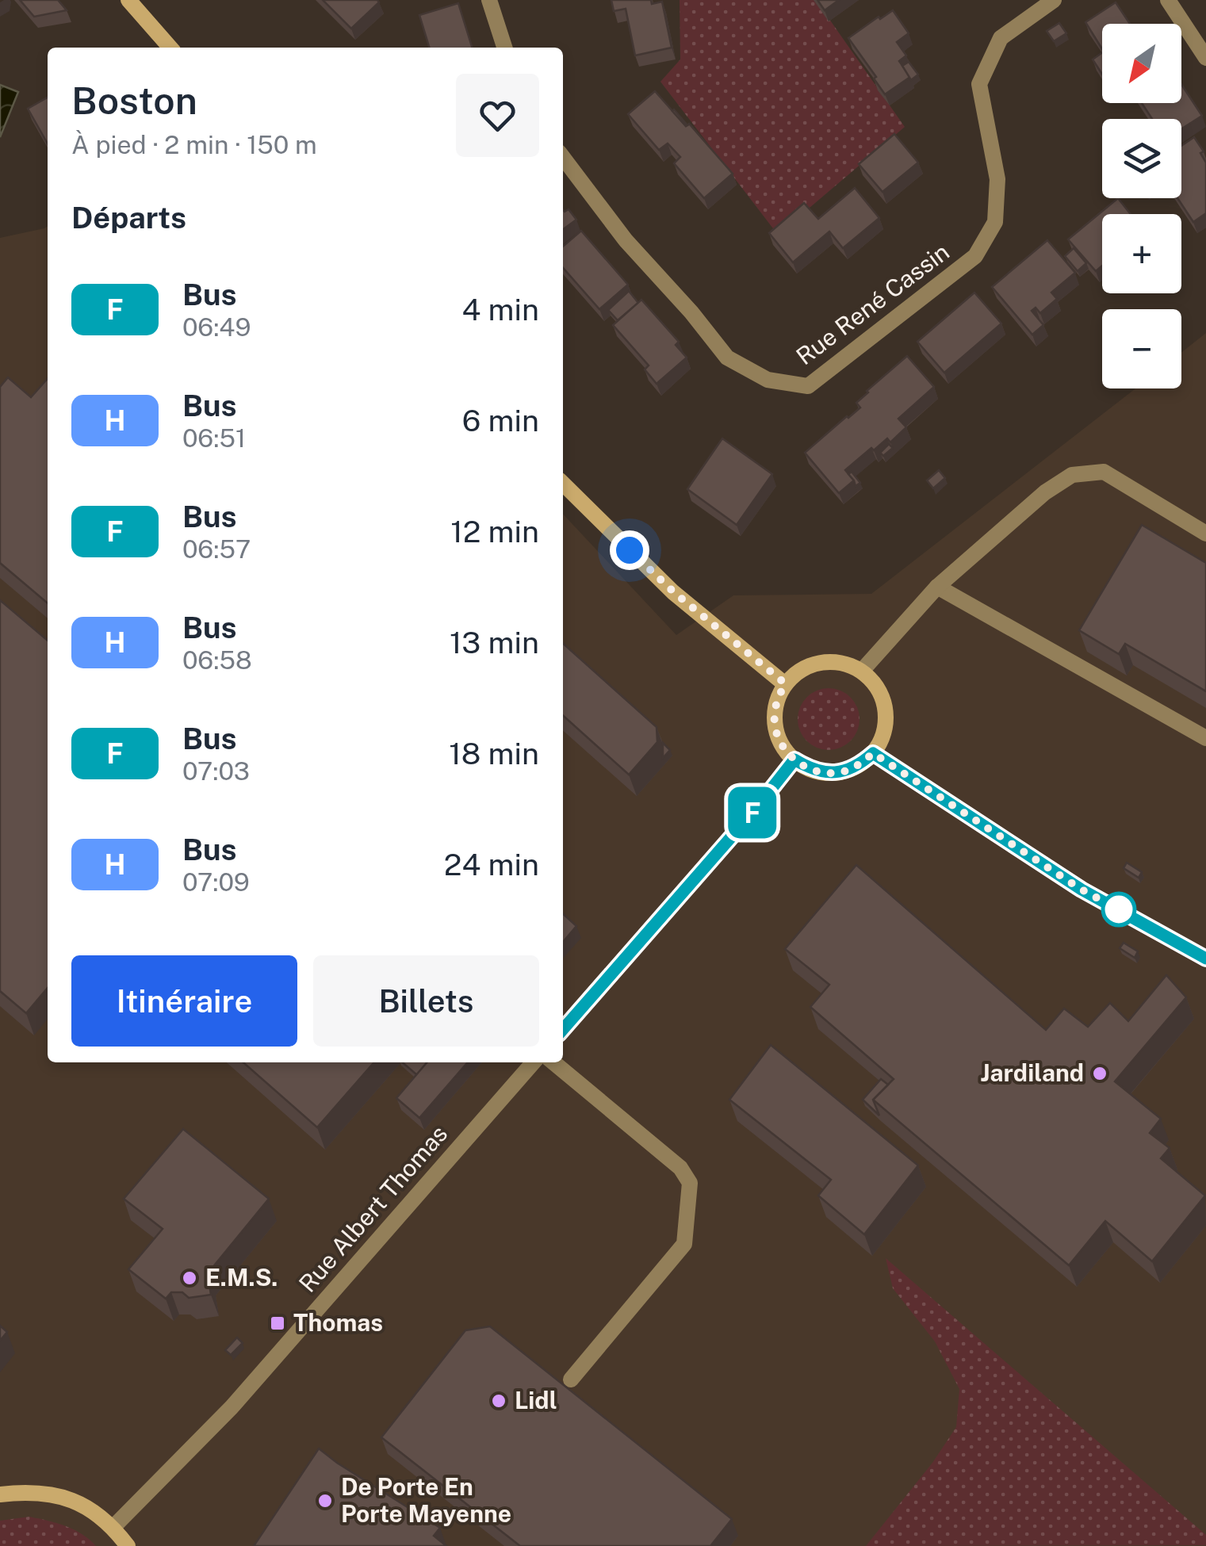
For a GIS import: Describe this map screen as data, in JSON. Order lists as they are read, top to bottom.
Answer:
{
  "streets": {
    "street": ["Rue René Cassin", "Rue Albert Thomas"]
  },
  "places": {
    "other": [
      "Jardiland",
      "E.M.S.",
      "Lidl",
      "De Porte En Porte Mayenne"
    ],
    "transit": ["Thomas"]
  },
  "lines": ["bus line F"],
  "north": "bottom left",
  "page": {
    "on_map": "F",
    "map_buttons": ["+", "−"],
    "heading": [
      ["Boston", "À pied · 2 min · 150 m"],
      "Départs"
    ],
    "list": [
      {
        "mark": "F",
        "name": "Bus",
        "note": "06:49",
        "value": "4 min"
      },
      {
        "mark": "H",
        "name": "Bus",
        "note": "06:51",
        "value": "6 min"
      },
      {
        "mark": "F",
        "name": "Bus",
        "note": "06:57",
        "value": "12 min"
      },
      {
        "mark": "H",
        "name": "Bus",
        "note": "06:58",
        "value": "13 min"
      },
      {
        "mark": "F",
        "name": "Bus",
        "note": "07:03",
        "value": "18 min"
      },
      {
        "mark": "H",
        "name": "Bus",
        "note": "07:09",
        "value": "24 min"
      }
    ],
    "buttons": ["Itinéraire", "Billets"]
  }
}
